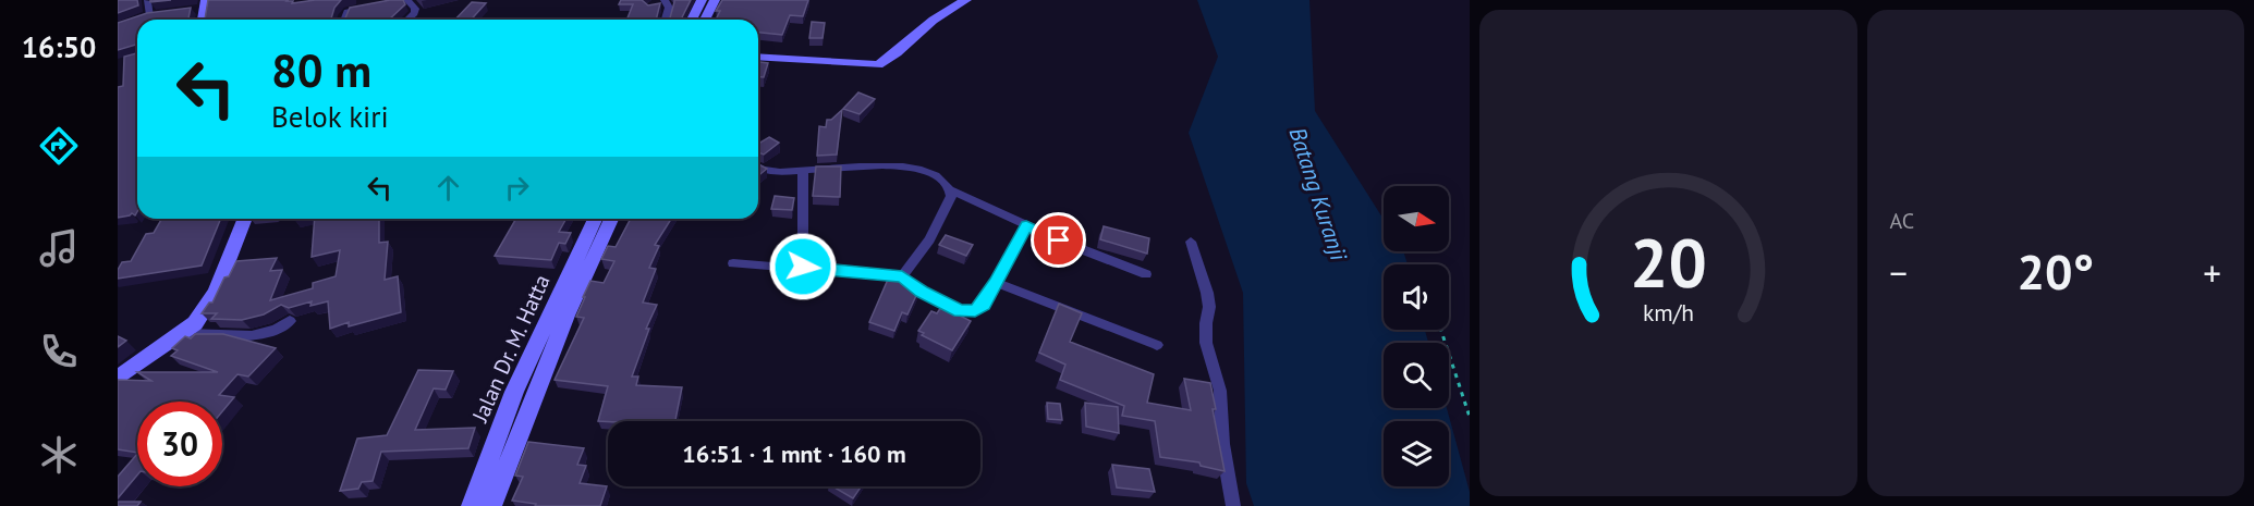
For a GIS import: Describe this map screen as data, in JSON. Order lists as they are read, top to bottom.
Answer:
{
  "streets": {
    "main road": ["Jalan Dr. M. Hatta"]
  },
  "water": ["Batang Kuranji"],
  "north": "right",
  "page": {
    "tabs": "16:50",
    "tile": "AC",
    "turn": ["80 m", "Belok kiri"],
    "heat": ["−", "20°", "+"],
    "limit": "30",
    "trip": "16:51 · 1 mnt · 160 m",
    "gauge": ["20", "km/h"]
  }
}
